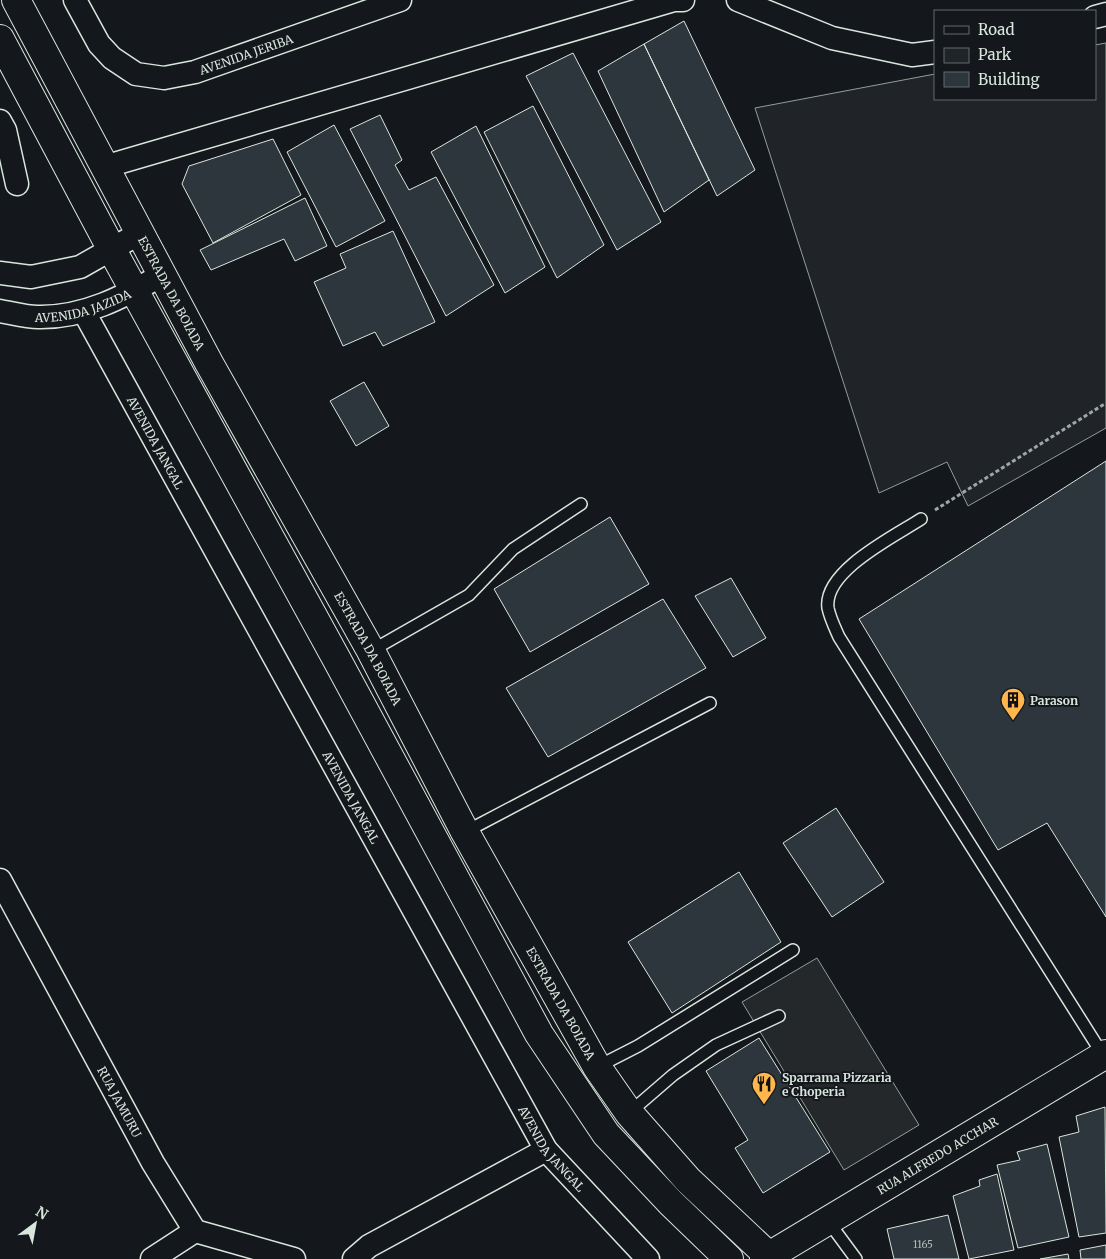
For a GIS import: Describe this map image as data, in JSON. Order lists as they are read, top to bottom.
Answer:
{
  "streets": {
    "main road": ["ESTRADA DA BOIADA", "RUA ALFREDO ACCHAR"],
    "street": [
      "AVENIDA JERIBA",
      "AVENIDA JAZIDA",
      "AVENIDA JANGAL",
      "RUA JAMURU"
    ]
  },
  "crossings": [
    ["ESTRADA DA BOIADA", "AVENIDA JAZIDA"],
    ["ESTRADA DA BOIADA", "RUA ALFREDO ACCHAR"],
    ["AVENIDA JAZIDA", "AVENIDA JANGAL"]
  ],
  "places": {
    "building": ["Parason"],
    "restaurant": ["Sparrama Pizzaria e Choperia"]
  },
  "house_numbers": ["1165"],
  "legend": ["Road", "Park", "Building"],
  "north": "top right"
}
